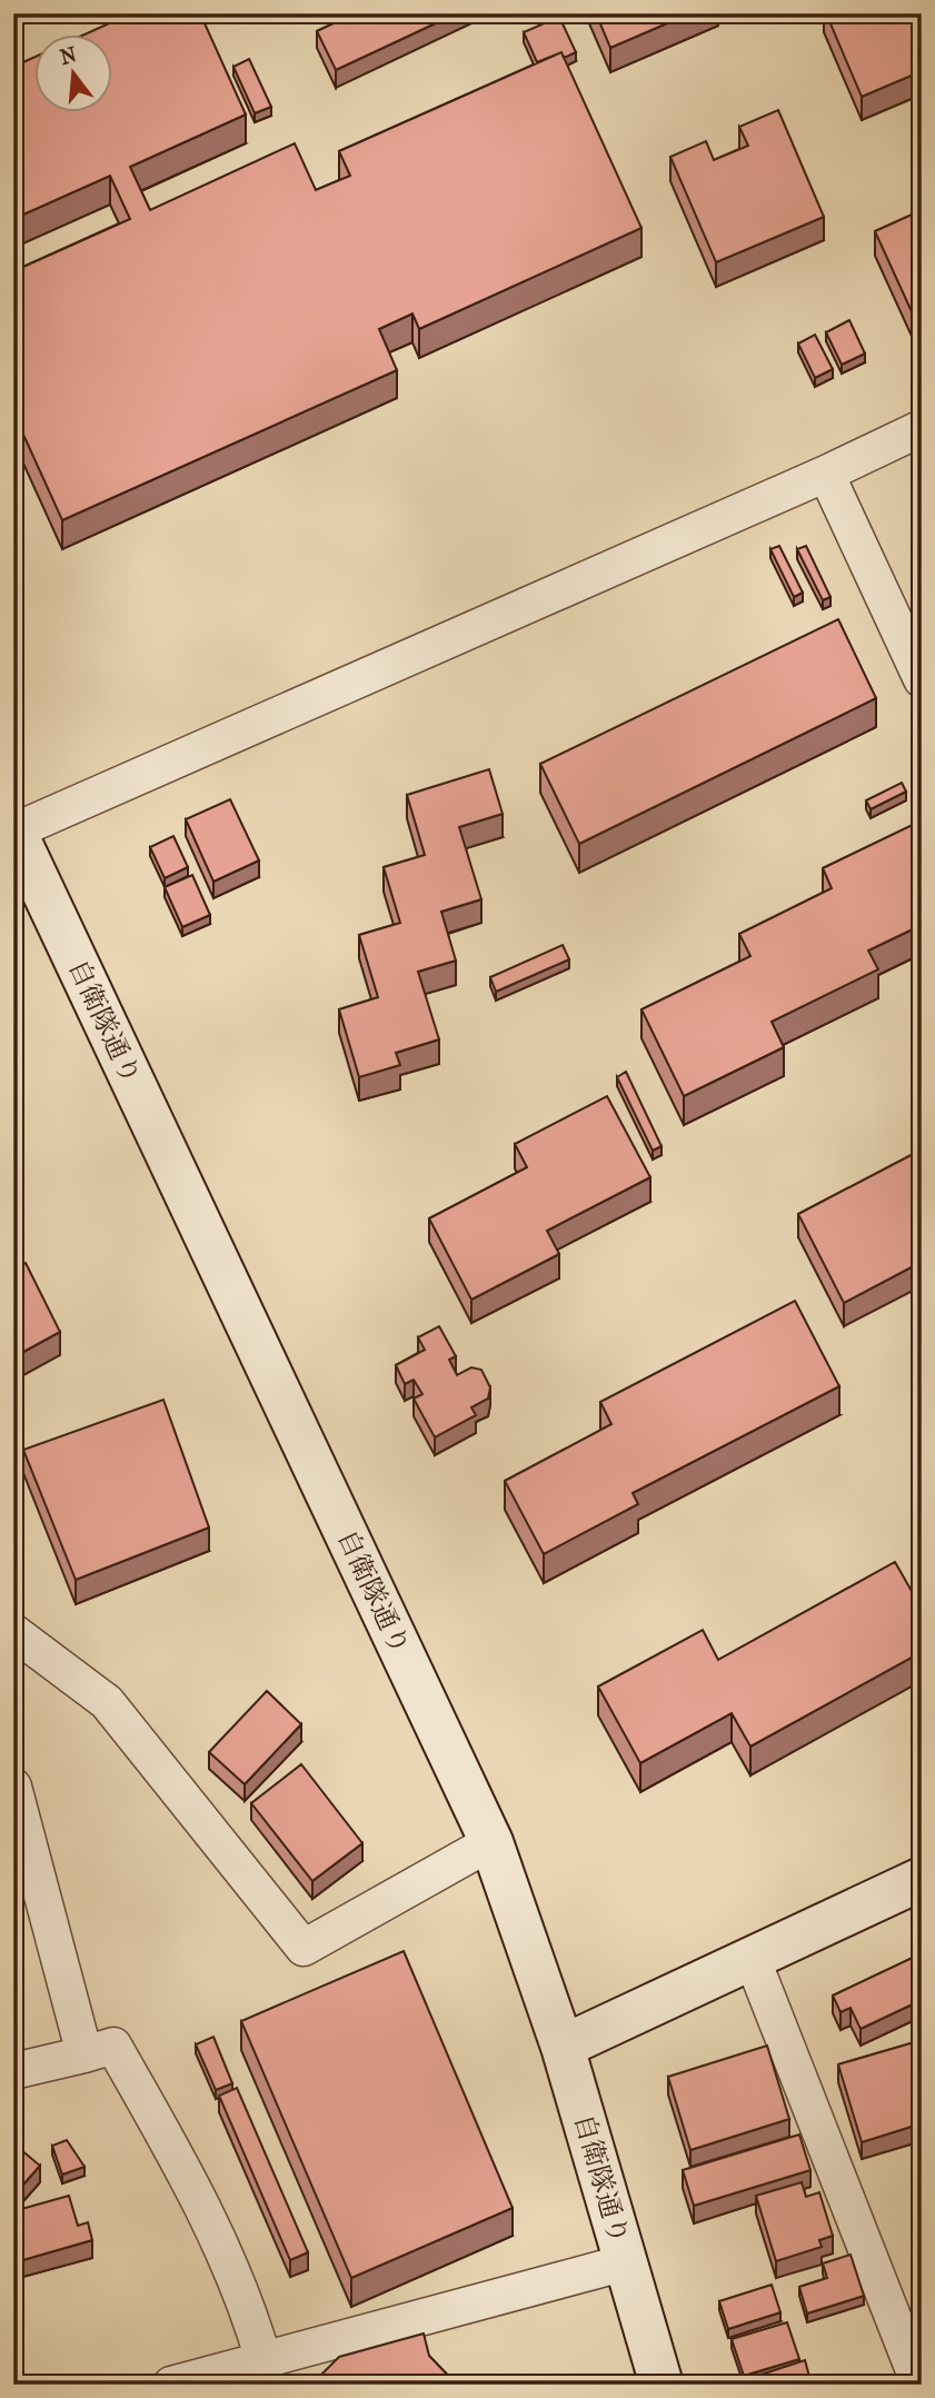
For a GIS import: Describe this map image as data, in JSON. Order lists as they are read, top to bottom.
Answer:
{
  "streets": {
    "street": ["自衛隊通り"]
  },
  "north": "top"
}
